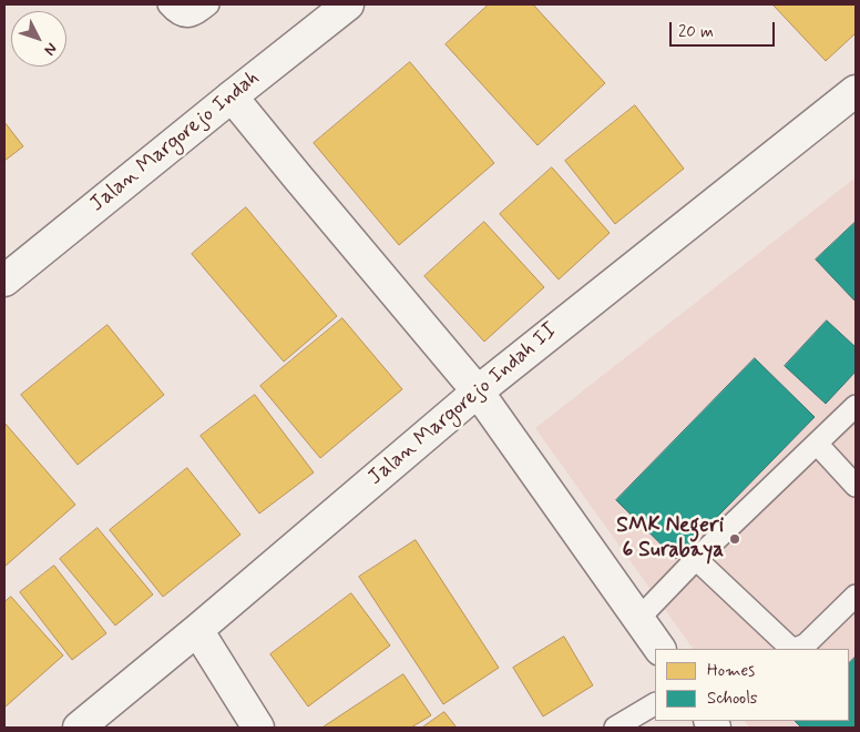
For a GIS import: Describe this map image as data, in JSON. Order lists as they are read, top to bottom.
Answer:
{
  "streets": {
    "street": ["Jalan Margorejo Indah", "Jalan Margorejo Indah II"]
  },
  "places": ["SMK Negeri 6 Surabaya"],
  "legend": ["Homes", "Schools"],
  "scale_bar": "20 m",
  "north": "bottom right"
}
